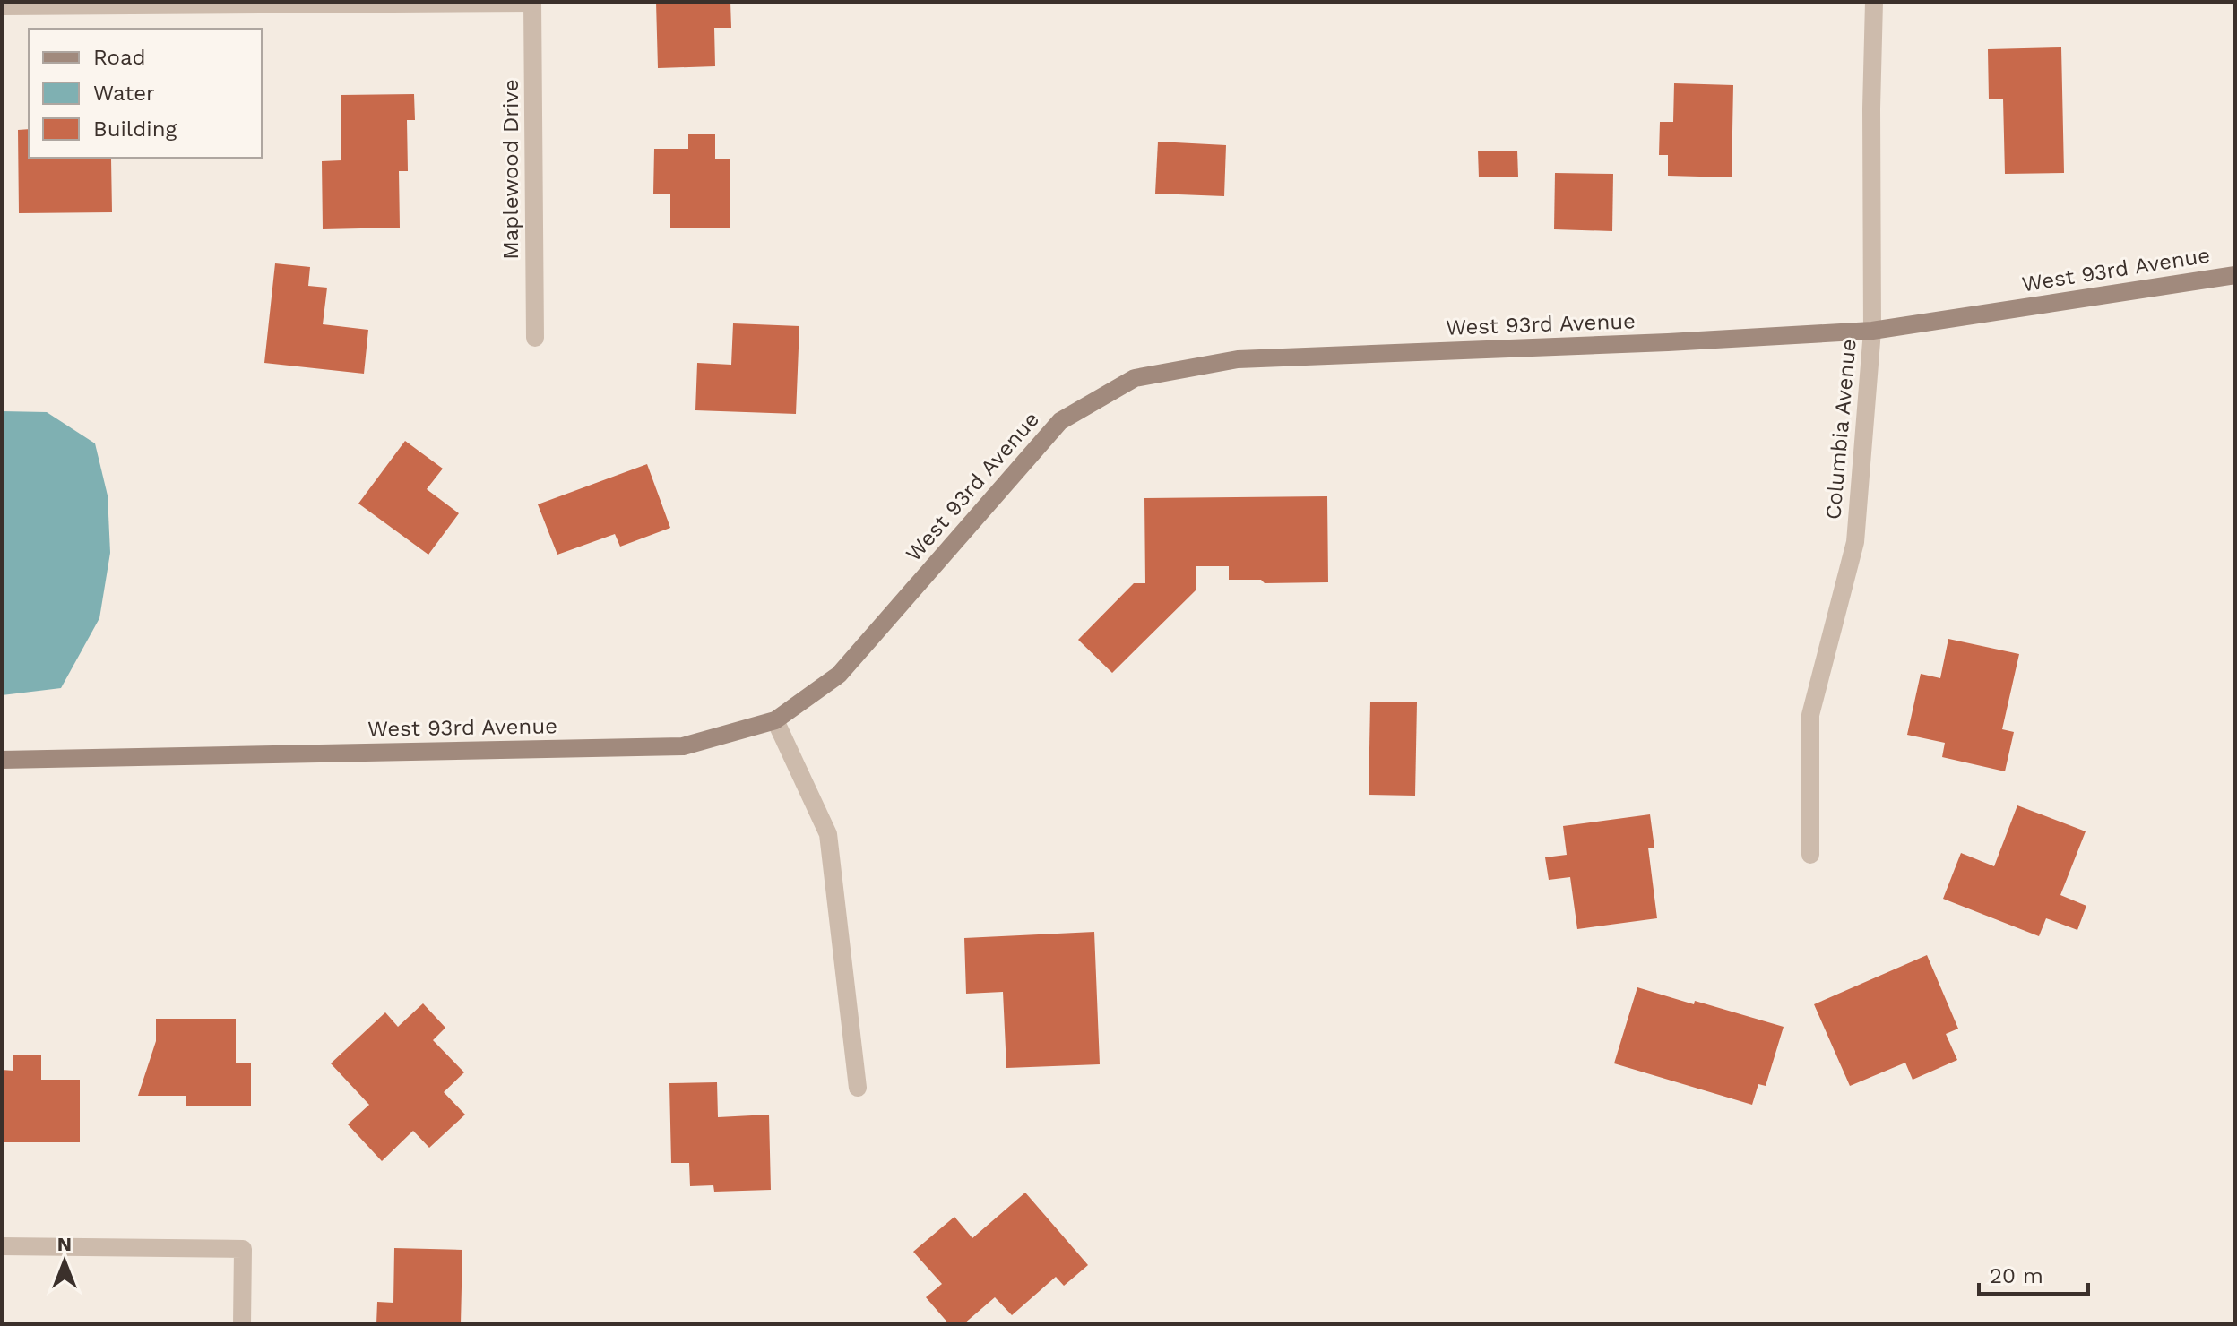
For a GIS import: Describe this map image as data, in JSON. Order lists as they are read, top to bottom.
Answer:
{
  "streets": {
    "street": ["Maplewood Drive", "West 93rd Avenue", "Columbia Avenue"]
  },
  "crossings": [
    ["West 93rd Avenue", "Columbia Avenue"]
  ],
  "legend": ["Road", "Water", "Building"],
  "scale_bar": "20 m",
  "north": "top"
}
